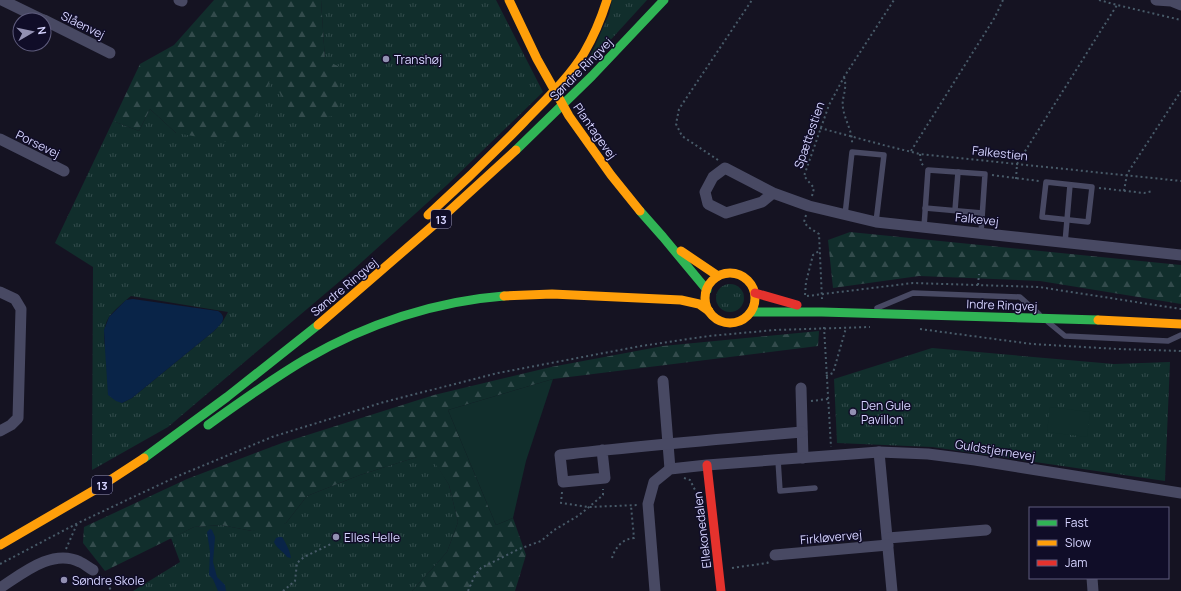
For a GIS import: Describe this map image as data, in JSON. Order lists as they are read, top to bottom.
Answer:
{
  "streets": {
    "main road": [
      "Søndre Ringvej",
      "Plantagevej",
      "13",
      "Indre Ringvej",
      "Ellekonedalen"
    ],
    "street": [
      "Slåenvej",
      "Porsevej",
      "Falkevej",
      "Guldstjernevej",
      "Firkløvervej"
    ],
    "path": ["Spættestien", "Falkestien"]
  },
  "crossings": [
    ["Plantagevej", "Indre Ringvej"],
    ["Spættestien", "Falkestien"],
    ["Spættestien", "Falkevej"],
    ["Guldstjernevej", "Ellekonedalen"]
  ],
  "places": [
    "Transhøj",
    "Den Gule Pavillon",
    "Elles Helle",
    "Søndre Skole"
  ],
  "legend": ["Fast", "Slow", "Jam"],
  "north": "right"
}
